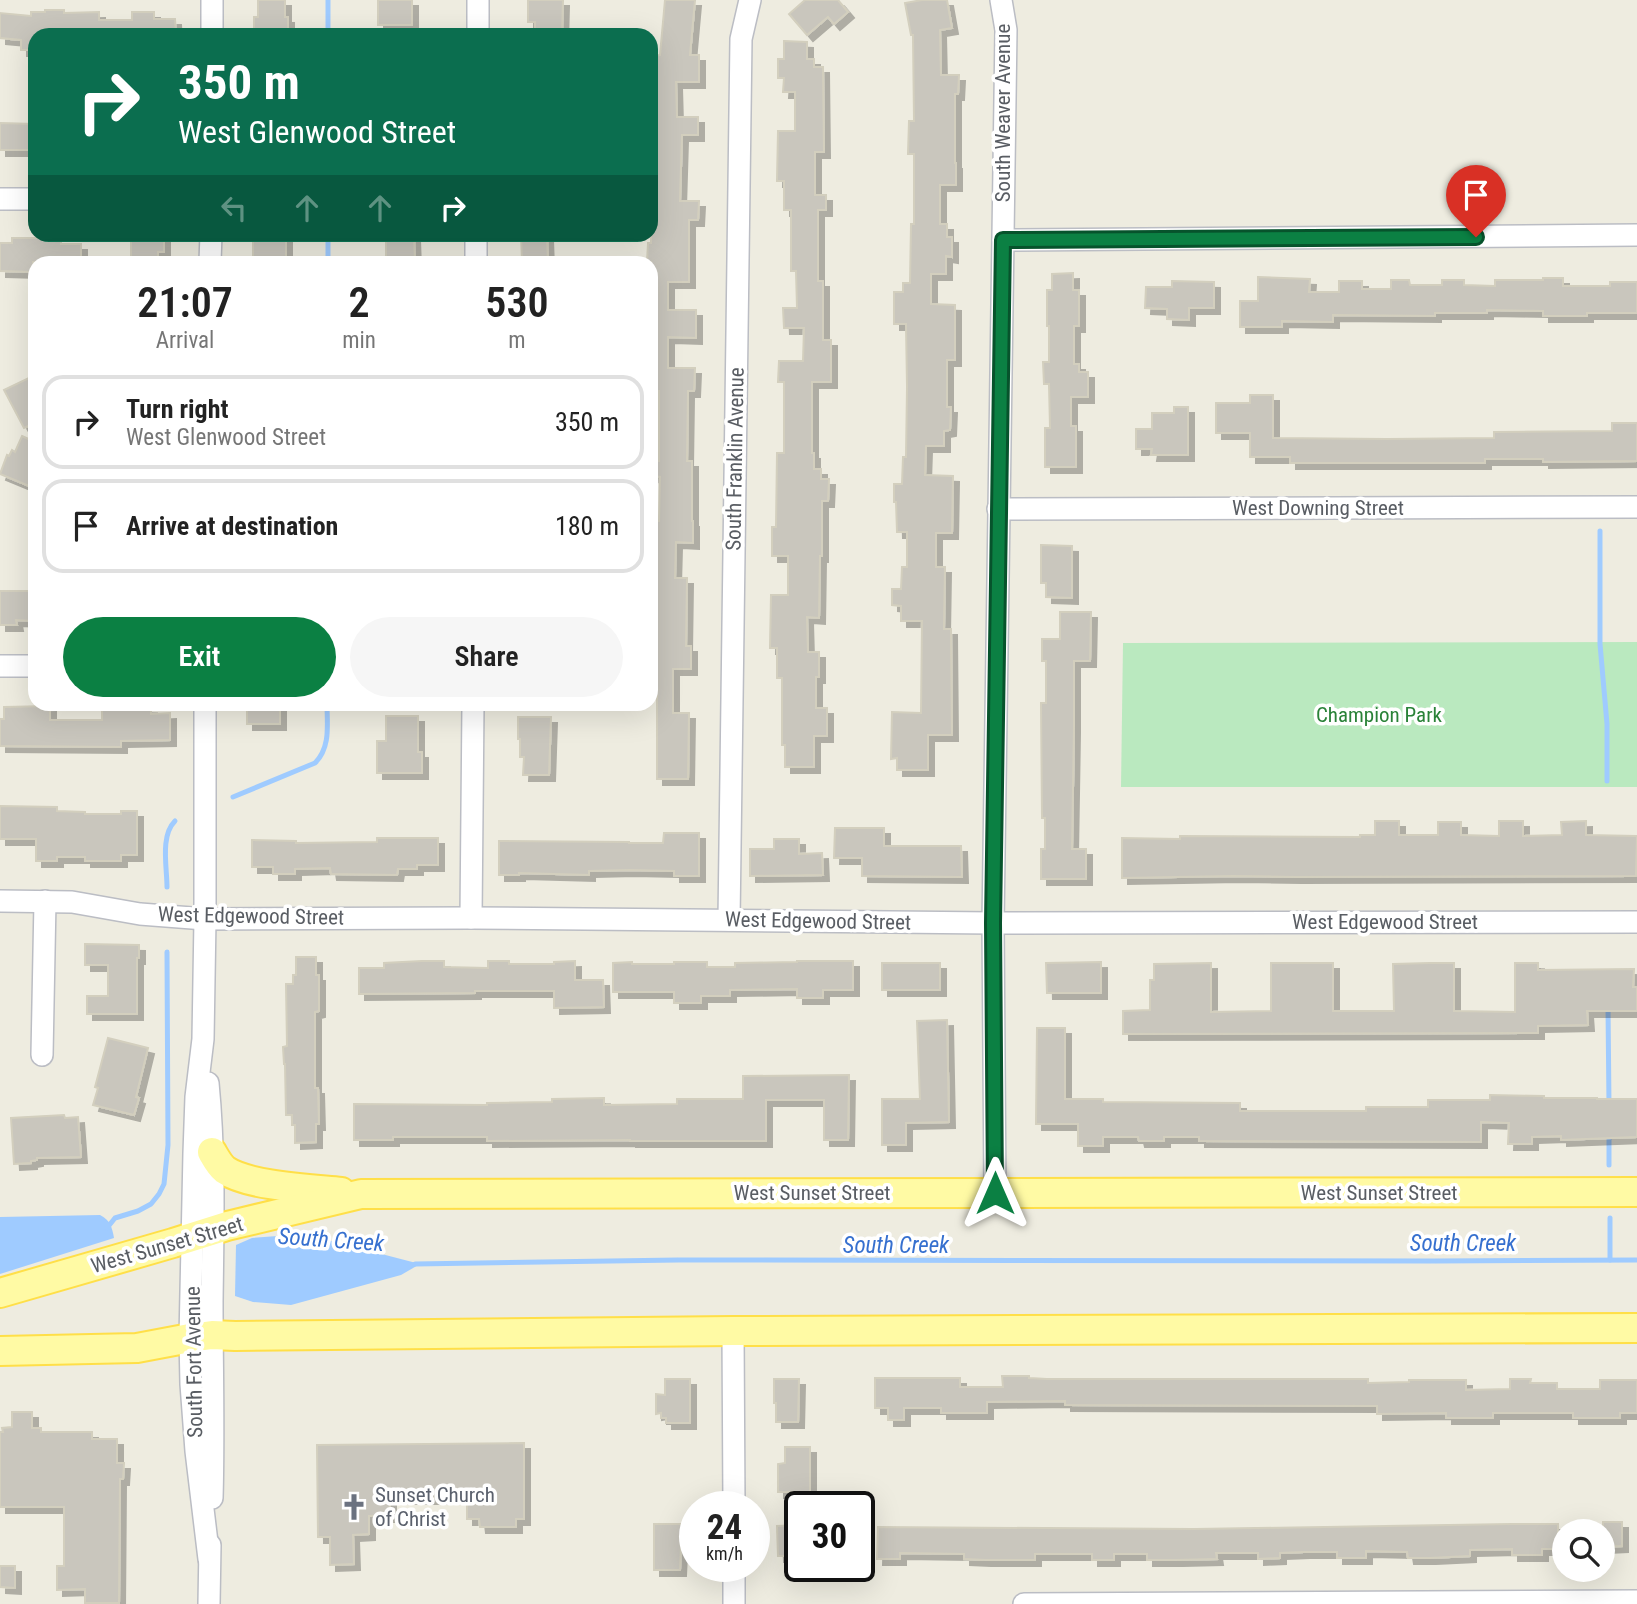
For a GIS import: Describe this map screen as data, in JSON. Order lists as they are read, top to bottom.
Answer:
{
  "streets": {
    "main road": ["West Sunset Street"],
    "street": [
      "South Weaver Avenue",
      "South Franklin Avenue",
      "West Downing Street",
      "West Edgewood Street",
      "South Fort Avenue"
    ]
  },
  "crossings": [
    ["South Weaver Avenue", "West Downing Street"],
    ["South Weaver Avenue", "West Edgewood Street"],
    ["South Weaver Avenue", "West Sunset Street"],
    ["South Franklin Avenue", "West Edgewood Street"],
    ["West Edgewood Street", "South Fort Avenue"],
    ["West Sunset Street", "South Fort Avenue"]
  ],
  "water": ["South Creek"],
  "parks": ["Champion Park"],
  "places": {
    "church": ["Sunset Church of Christ"]
  },
  "page": {
    "turn": ["350 m", "West Glenwood Street"],
    "eta": [
      "21:07",
      "Arrival",
      "2",
      "min",
      "530",
      "m"
    ],
    "list": [
      {
        "name": "Turn right",
        "note": "West Glenwood Street",
        "value": "350 m"
      },
      {
        "name": "Arrive at destination",
        "value": "180 m"
      }
    ],
    "buttons": ["Exit", "Share"],
    "speed": "24 km/h",
    "limit": "30"
  }
}
